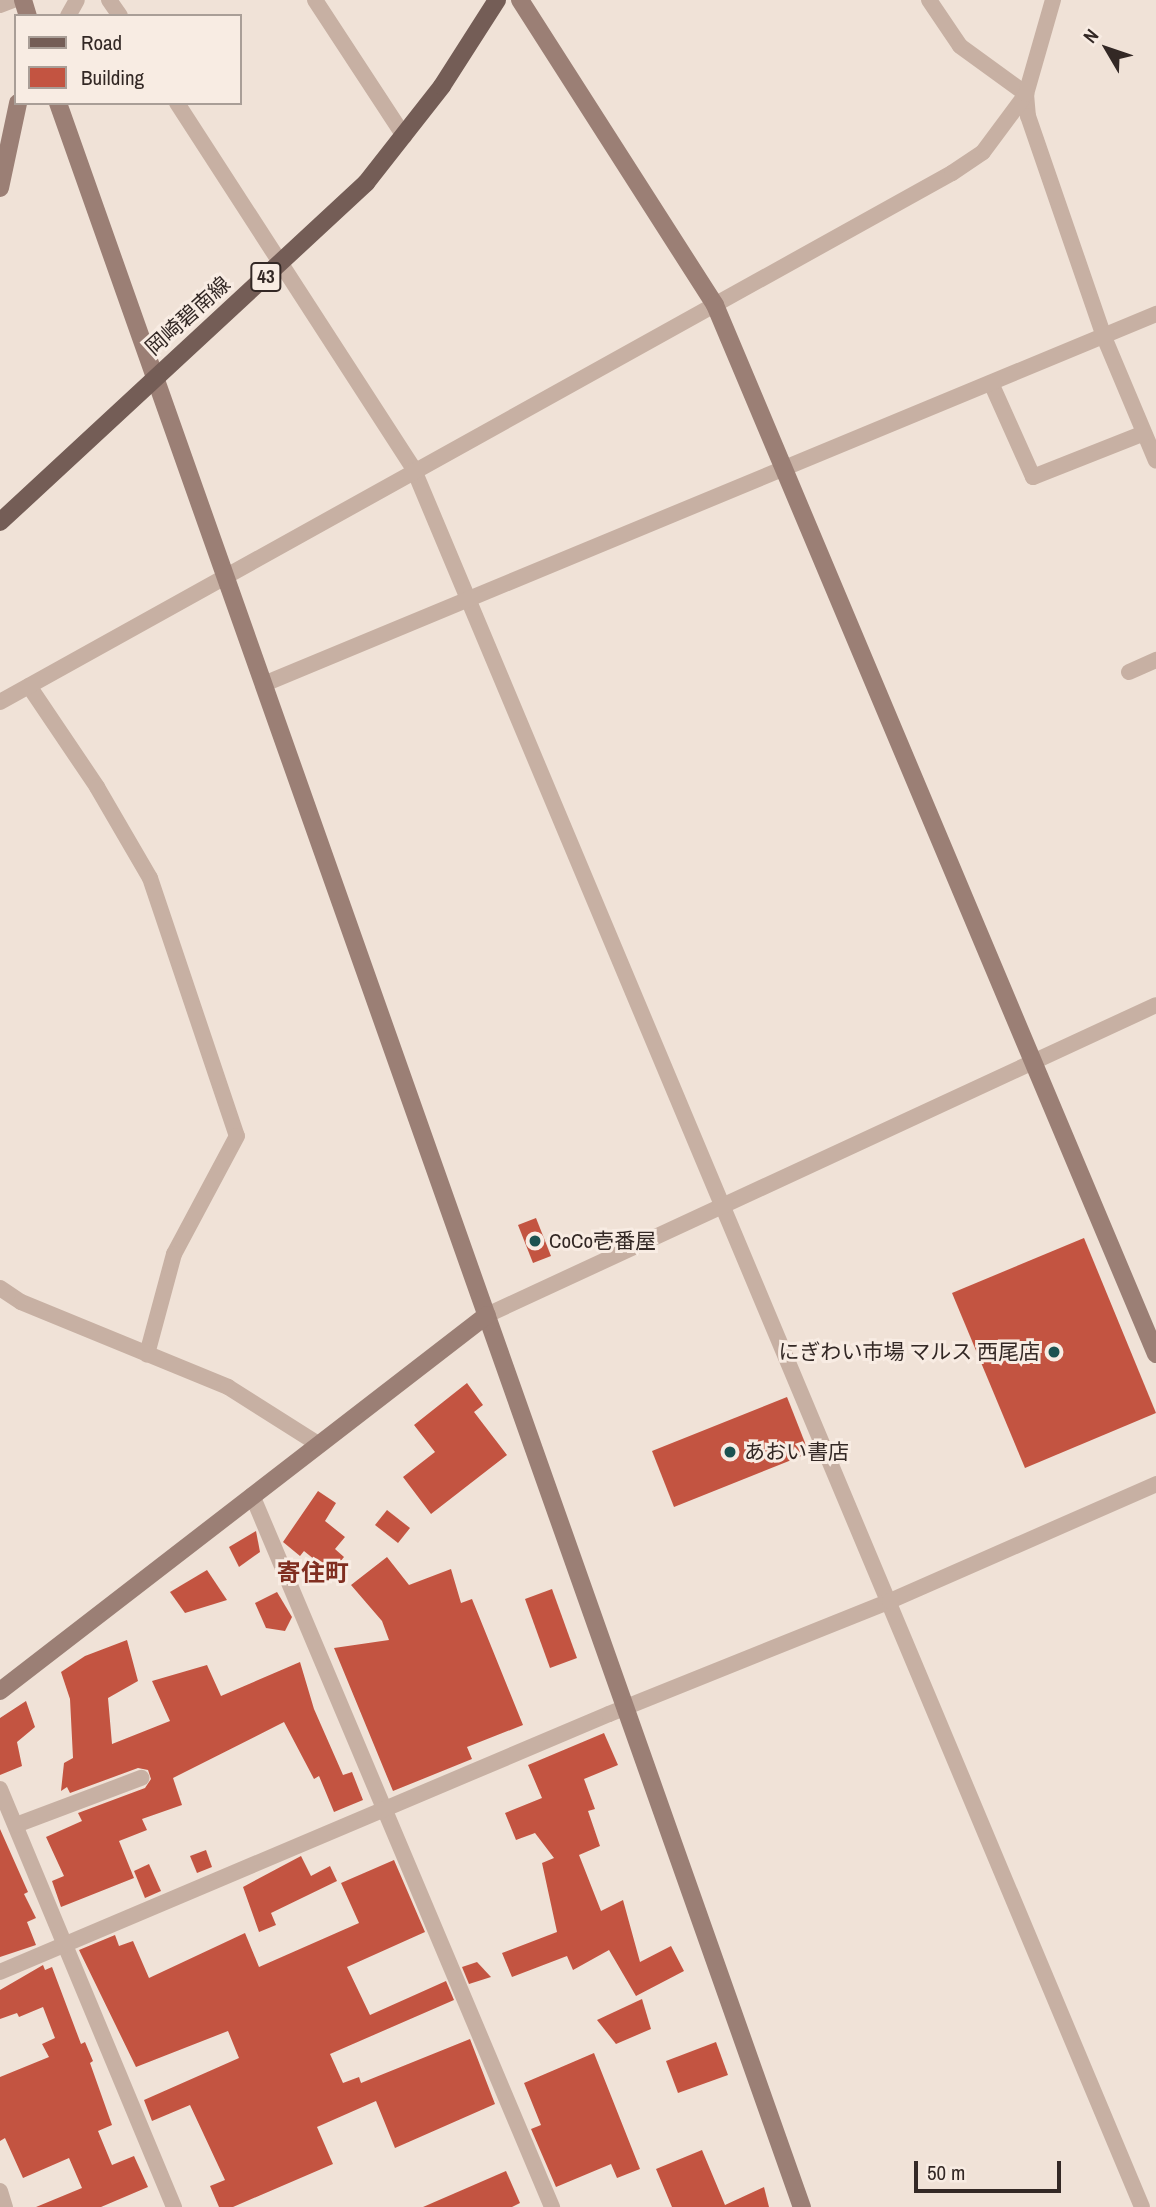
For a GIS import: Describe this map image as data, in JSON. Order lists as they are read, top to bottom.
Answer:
{
  "streets": {
    "main road": ["43", "岡崎碧南線"]
  },
  "districts": ["寄住町"],
  "places": ["CoCo壱番屋", "にぎわい市場 マルス 西尾店", "あおい書店"],
  "legend": ["Road", "Building"],
  "scale_bar": "50 m",
  "north": "top left"
}
